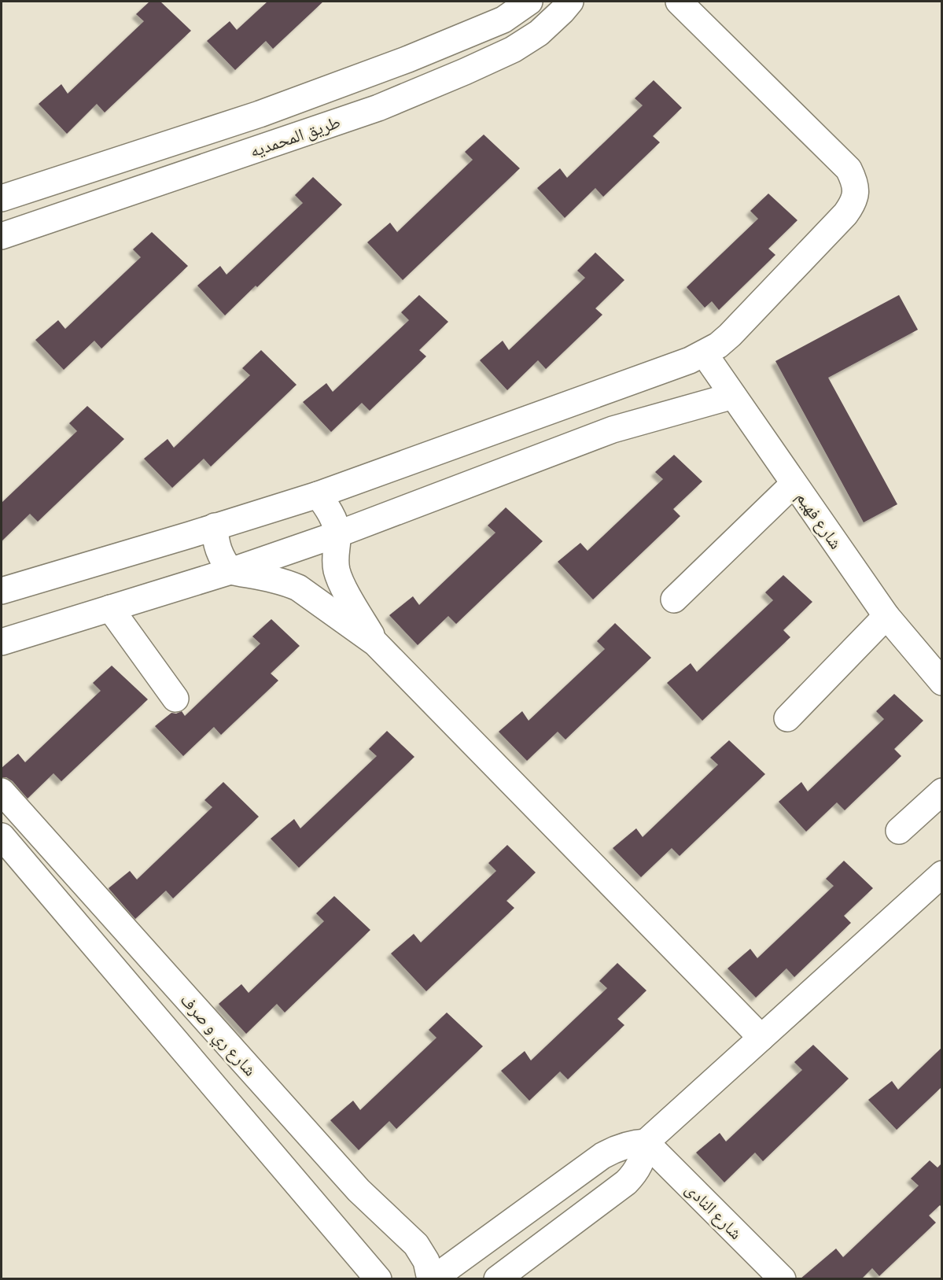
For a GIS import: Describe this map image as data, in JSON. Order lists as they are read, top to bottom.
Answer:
{
  "streets": {
    "street": [
      "طريق المحمديه",
      "شارع فهيم",
      "شارع ري و صرف",
      "شارع النادى"
    ]
  }
}
